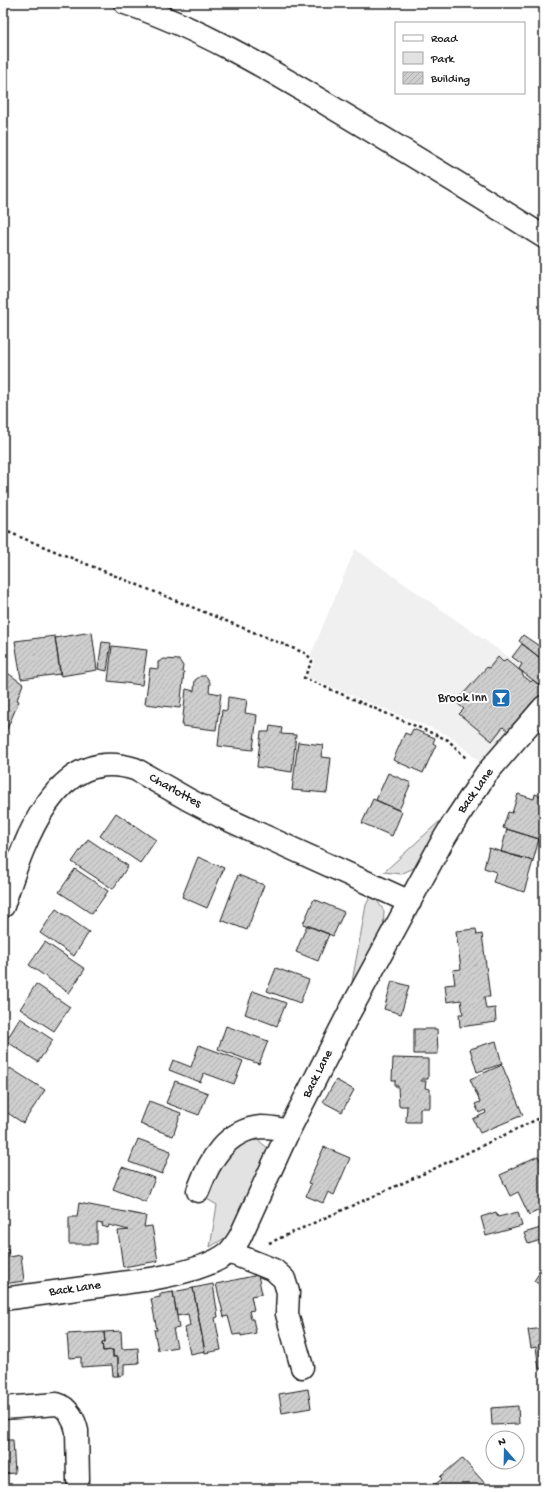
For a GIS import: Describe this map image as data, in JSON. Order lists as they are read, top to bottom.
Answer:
{
  "streets": {
    "street": ["Charlottes", "Back Lane"]
  },
  "crossings": [
    ["Charlottes", "Back Lane"]
  ],
  "places": {
    "bar": ["Brook Inn"]
  },
  "legend": ["Road", "Park", "Building"],
  "north": "top"
}
